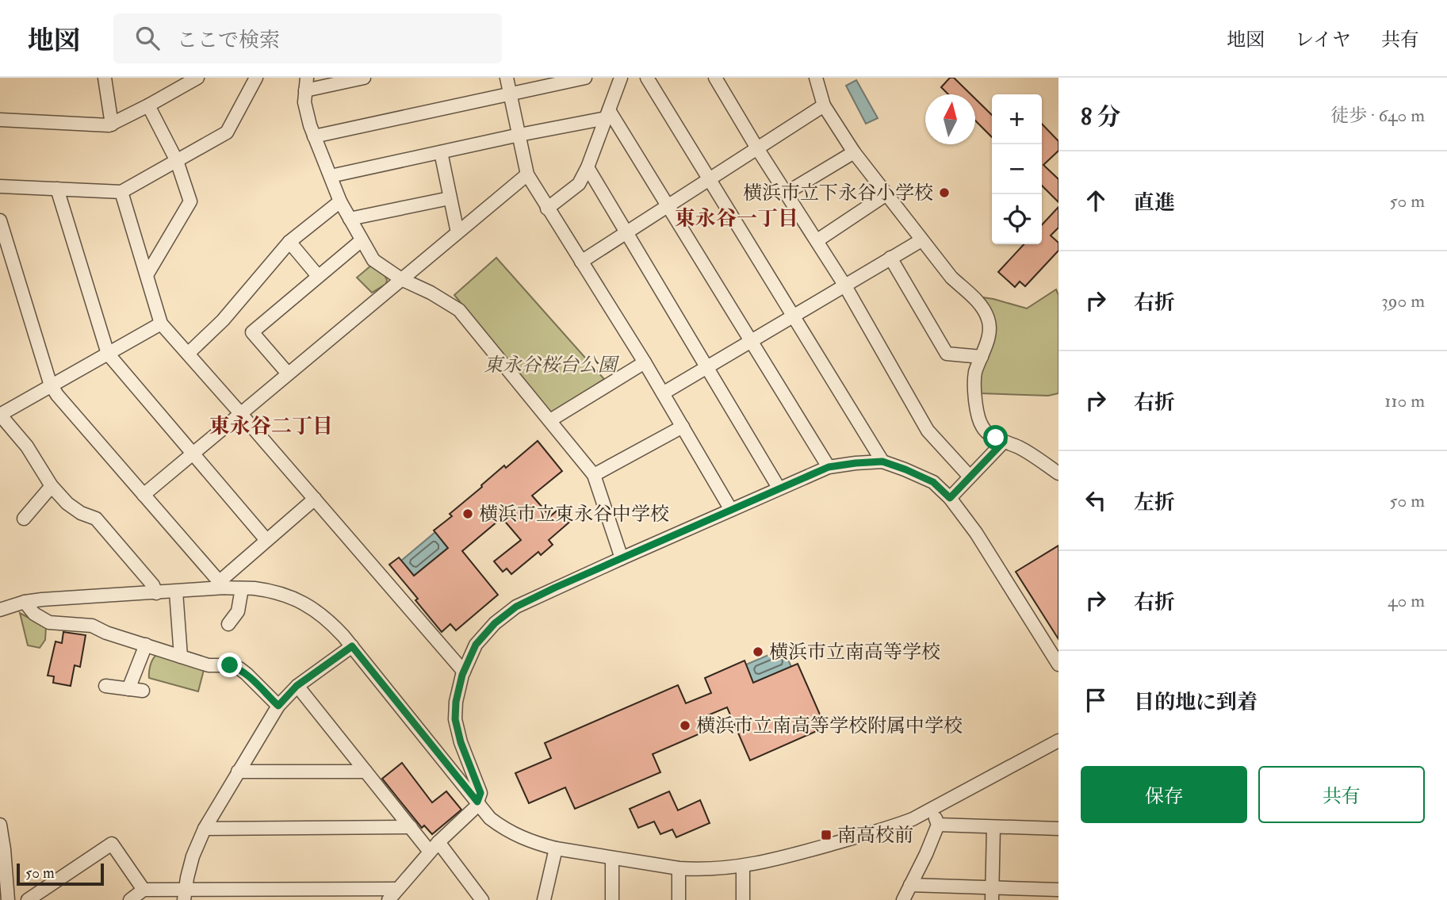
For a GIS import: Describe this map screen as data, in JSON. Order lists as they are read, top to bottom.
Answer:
{
  "districts": ["東永谷一丁目", "東永谷二丁目"],
  "parks": ["東永谷桜台公園"],
  "places": {
    "other": [
      "横浜市立下永谷小学校",
      "横浜市立東永谷中学校",
      "横浜市立南高等学校",
      "横浜市立南高等学校附属中学校"
    ],
    "transit": ["南高校前"]
  },
  "scale_bar": "50 m",
  "north": "top",
  "page": {
    "header": "地図",
    "search": "ここで検索",
    "nav": ["地図", "レイヤ", "共有"],
    "heading": ["8 分", "徒歩 · 640 m"],
    "map_buttons": ["+", "−"],
    "list": [
      ["直進", "50 m"],
      ["右折", "390 m"],
      ["右折", "110 m"],
      ["左折", "50 m"],
      ["右折", "40 m"],
      "目的地に到着"
    ],
    "buttons": ["保存", "共有"],
    "scale": "50 m"
  }
}
